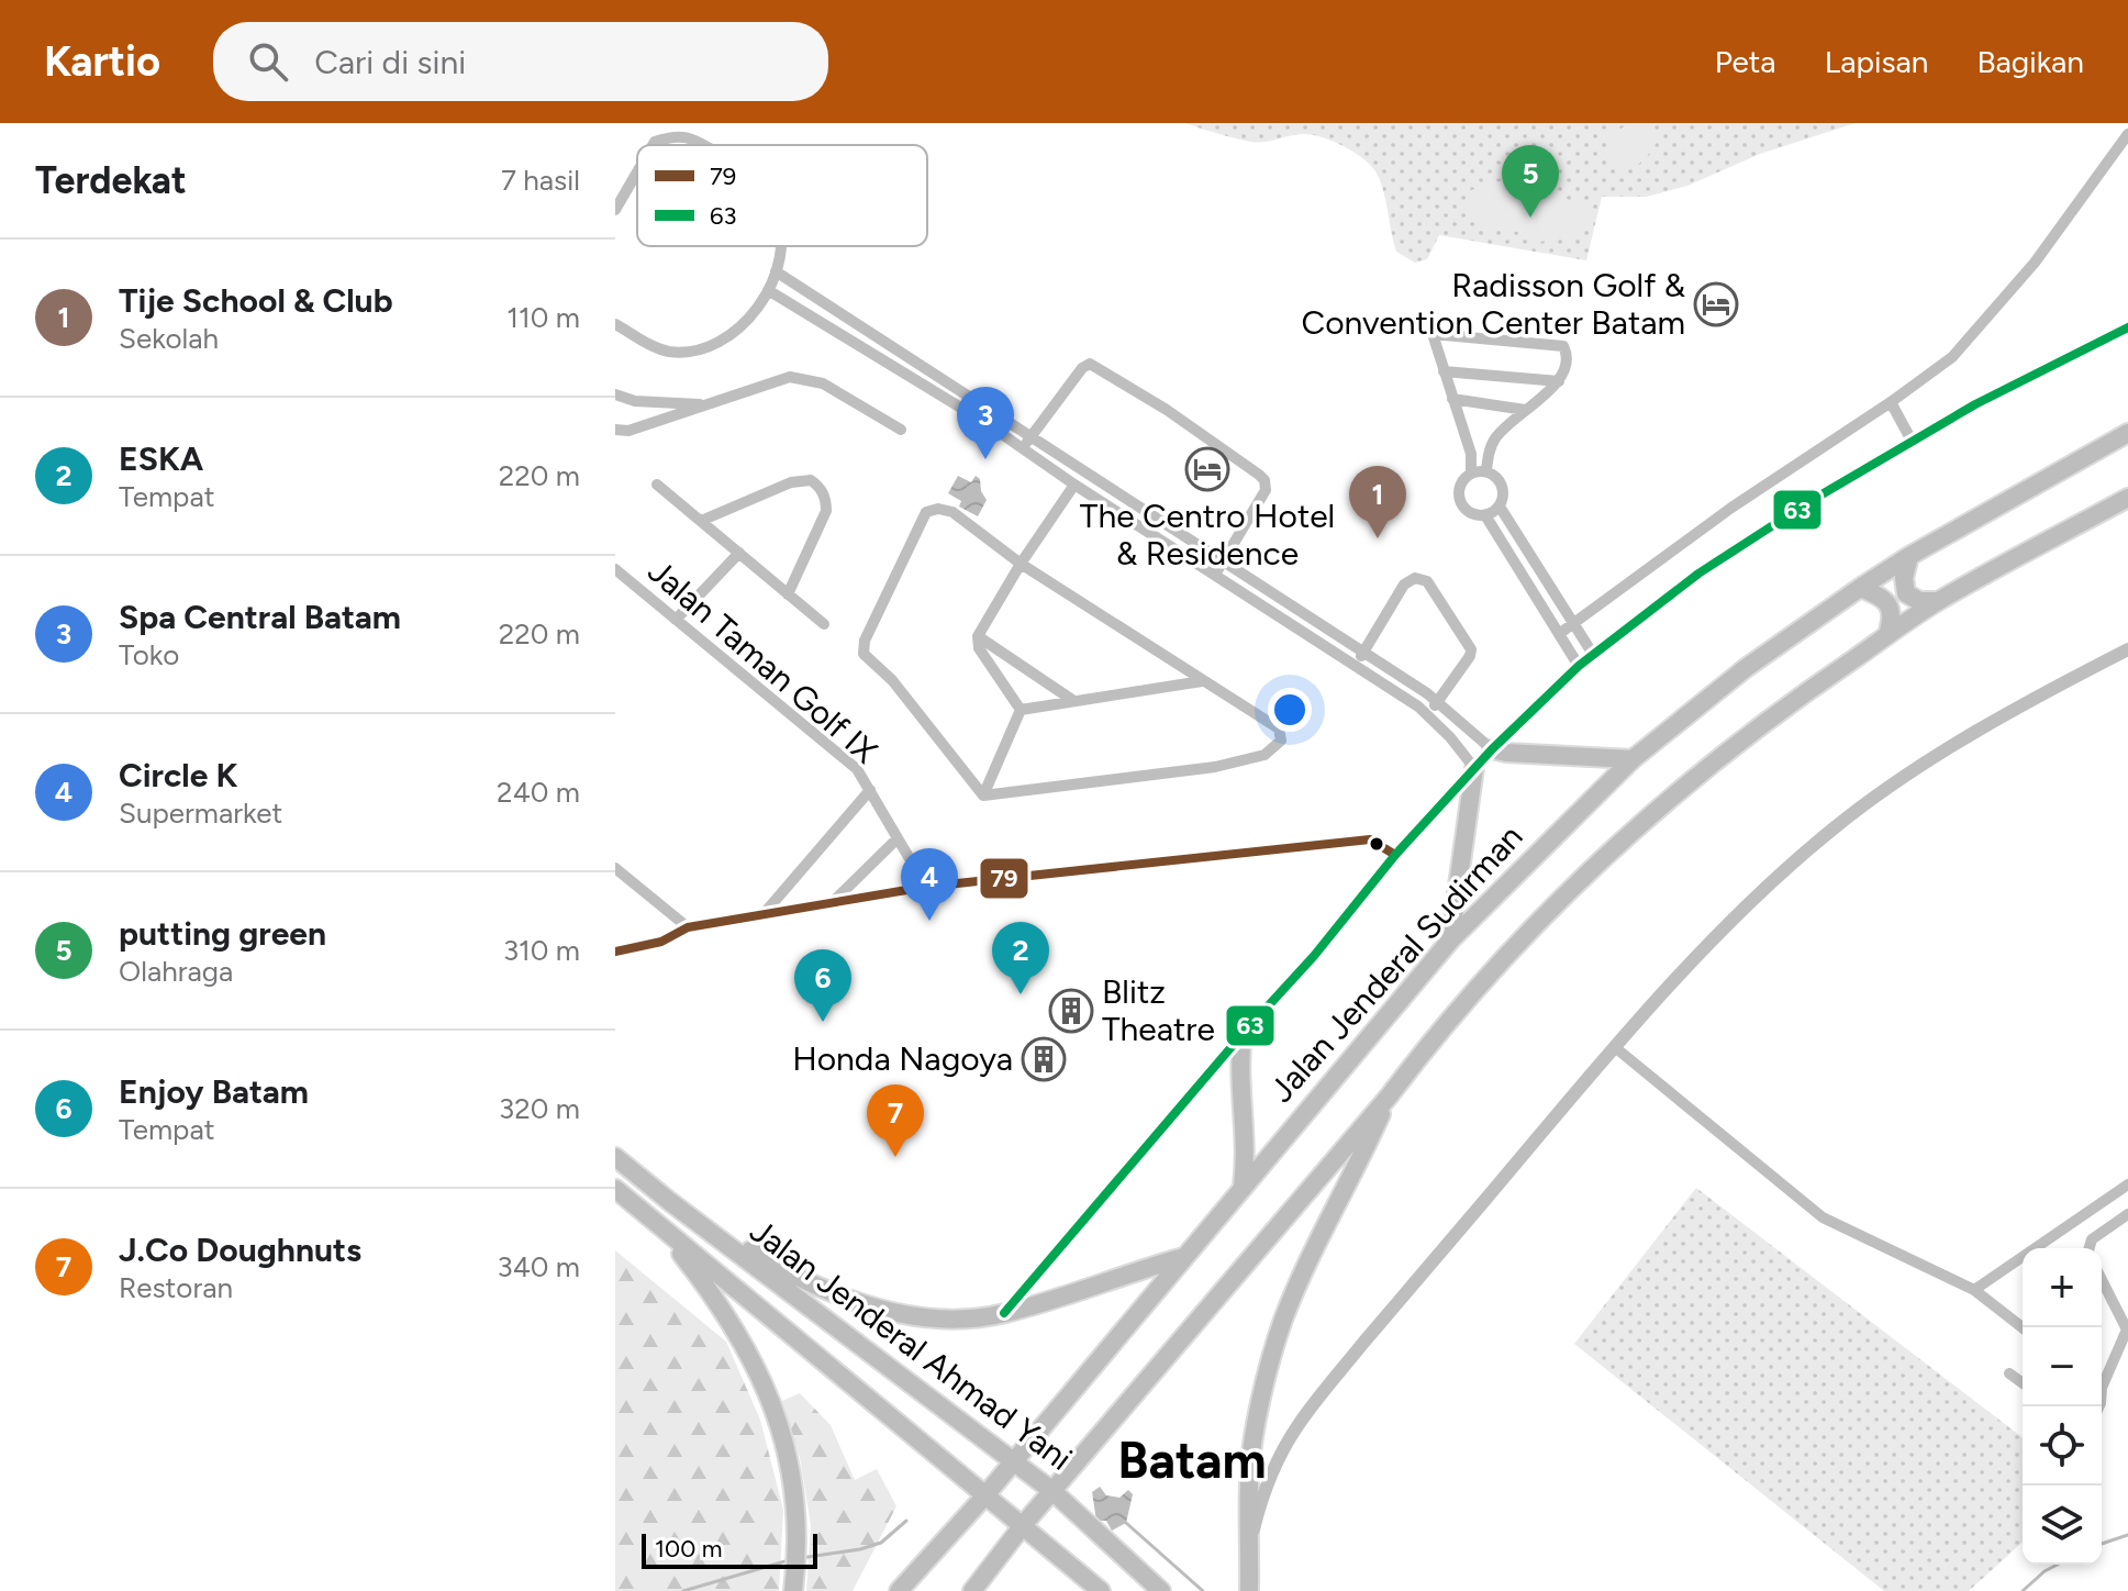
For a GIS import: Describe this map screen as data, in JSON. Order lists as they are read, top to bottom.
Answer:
{
  "streets": {
    "highway": ["Jalan Jenderal Sudirman", "Jalan Jenderal Ahmad Yani"],
    "street": ["Jalan Taman Golf IX"]
  },
  "crossings": [
    ["Jalan Jenderal Sudirman", "Jalan Jenderal Ahmad Yani"]
  ],
  "districts": ["Batam"],
  "places": {
    "hotel": ["Radisson Golf & Convention Center Batam", "The Centro Hotel & Residence"],
    "building": ["Blitz Theatre", "Honda Nagoya"]
  },
  "lines": ["transit line 63", "transit line 79"],
  "legend": ["79", "63"],
  "scale_bar": "100 m",
  "page": {
    "header": "Kartio",
    "search": "Cari di sini",
    "nav": ["Peta", "Lapisan", "Bagikan"],
    "heading": ["Terdekat", "7 hasil"],
    "pins": [
      "5",
      "3",
      "1",
      "4",
      "2",
      "6",
      "7"
    ],
    "list": [
      {
        "mark": "1",
        "name": "Tije School & Club",
        "note": "Sekolah",
        "value": "110 m"
      },
      {
        "mark": "2",
        "name": "ESKA",
        "note": "Tempat",
        "value": "220 m"
      },
      {
        "mark": "3",
        "name": "Spa Central Batam",
        "note": "Toko",
        "value": "220 m"
      },
      {
        "mark": "4",
        "name": "Circle K",
        "note": "Supermarket",
        "value": "240 m"
      },
      {
        "mark": "5",
        "name": "putting green",
        "note": "Olahraga",
        "value": "310 m"
      },
      {
        "mark": "6",
        "name": "Enjoy Batam",
        "note": "Tempat",
        "value": "320 m"
      },
      {
        "mark": "7",
        "name": "J.Co Doughnuts",
        "note": "Restoran",
        "value": "340 m"
      }
    ],
    "map_buttons": ["+", "−"],
    "scale": "100 m"
  }
}
